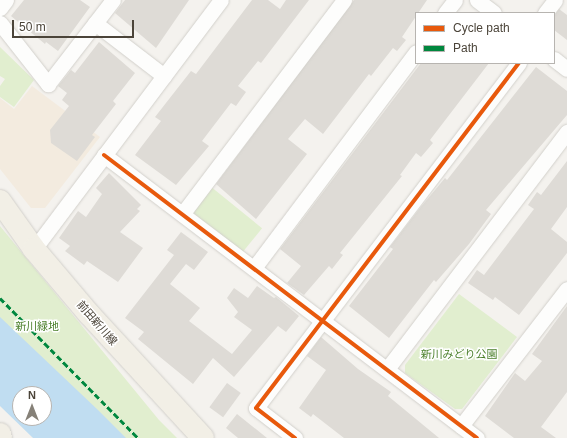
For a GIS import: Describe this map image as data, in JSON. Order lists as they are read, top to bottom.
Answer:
{
  "streets": {
    "main road": ["前田新川線"]
  },
  "parks": ["新川緑地", "新川みどり公園"],
  "legend": ["Cycle path", "Path"],
  "scale_bar": "50 m",
  "north": "top"
}
